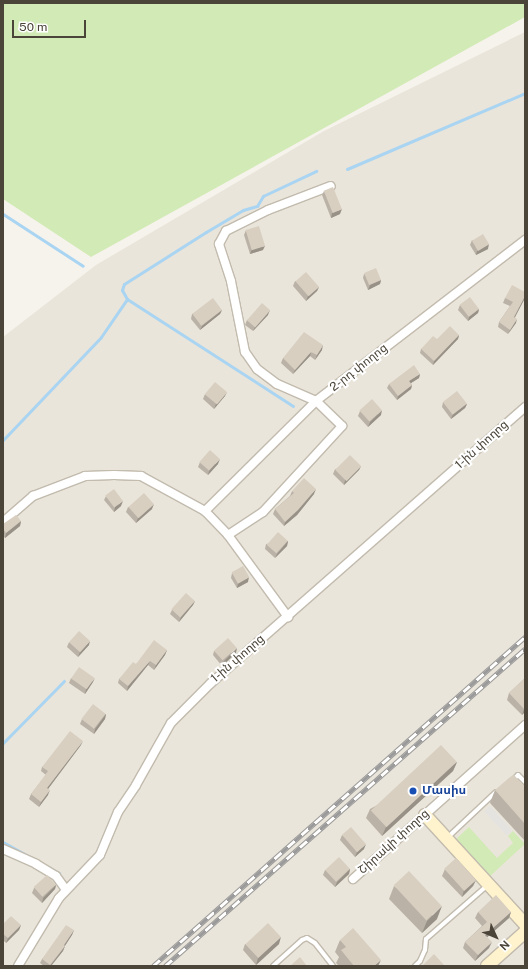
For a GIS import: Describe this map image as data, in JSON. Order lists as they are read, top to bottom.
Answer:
{
  "streets": {
    "street": ["2-րդ փողոց", "1-ին փողոց", "Շիրակի փողոց"]
  },
  "places": ["Մասիս"],
  "scale_bar": "50 m",
  "north": "bottom right"
}
